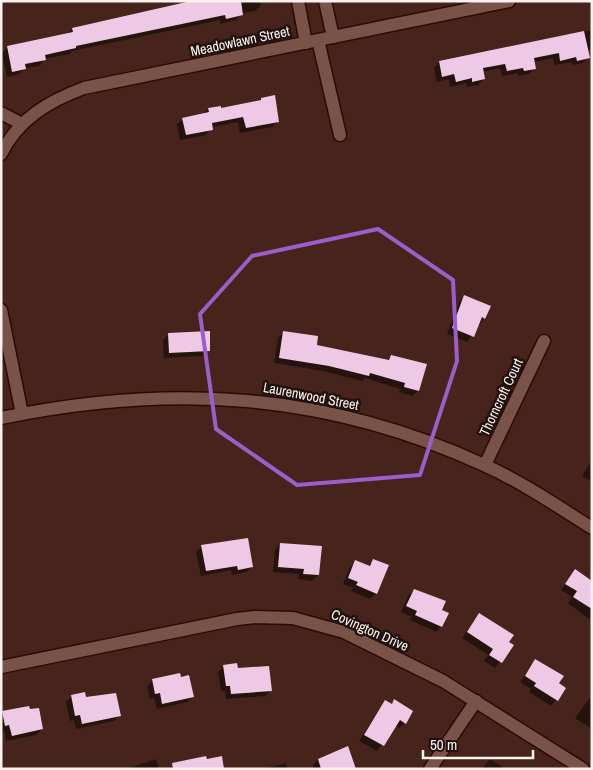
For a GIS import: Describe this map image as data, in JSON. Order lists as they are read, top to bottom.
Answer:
{
  "streets": {
    "street": [
      "Meadowlawn Street",
      "Laurenwood Street",
      "Thorncroft Court",
      "Covington Drive"
    ]
  },
  "crossings": [
    ["Laurenwood Street", "Thorncroft Court"]
  ],
  "scale_bar": "50 m"
}
